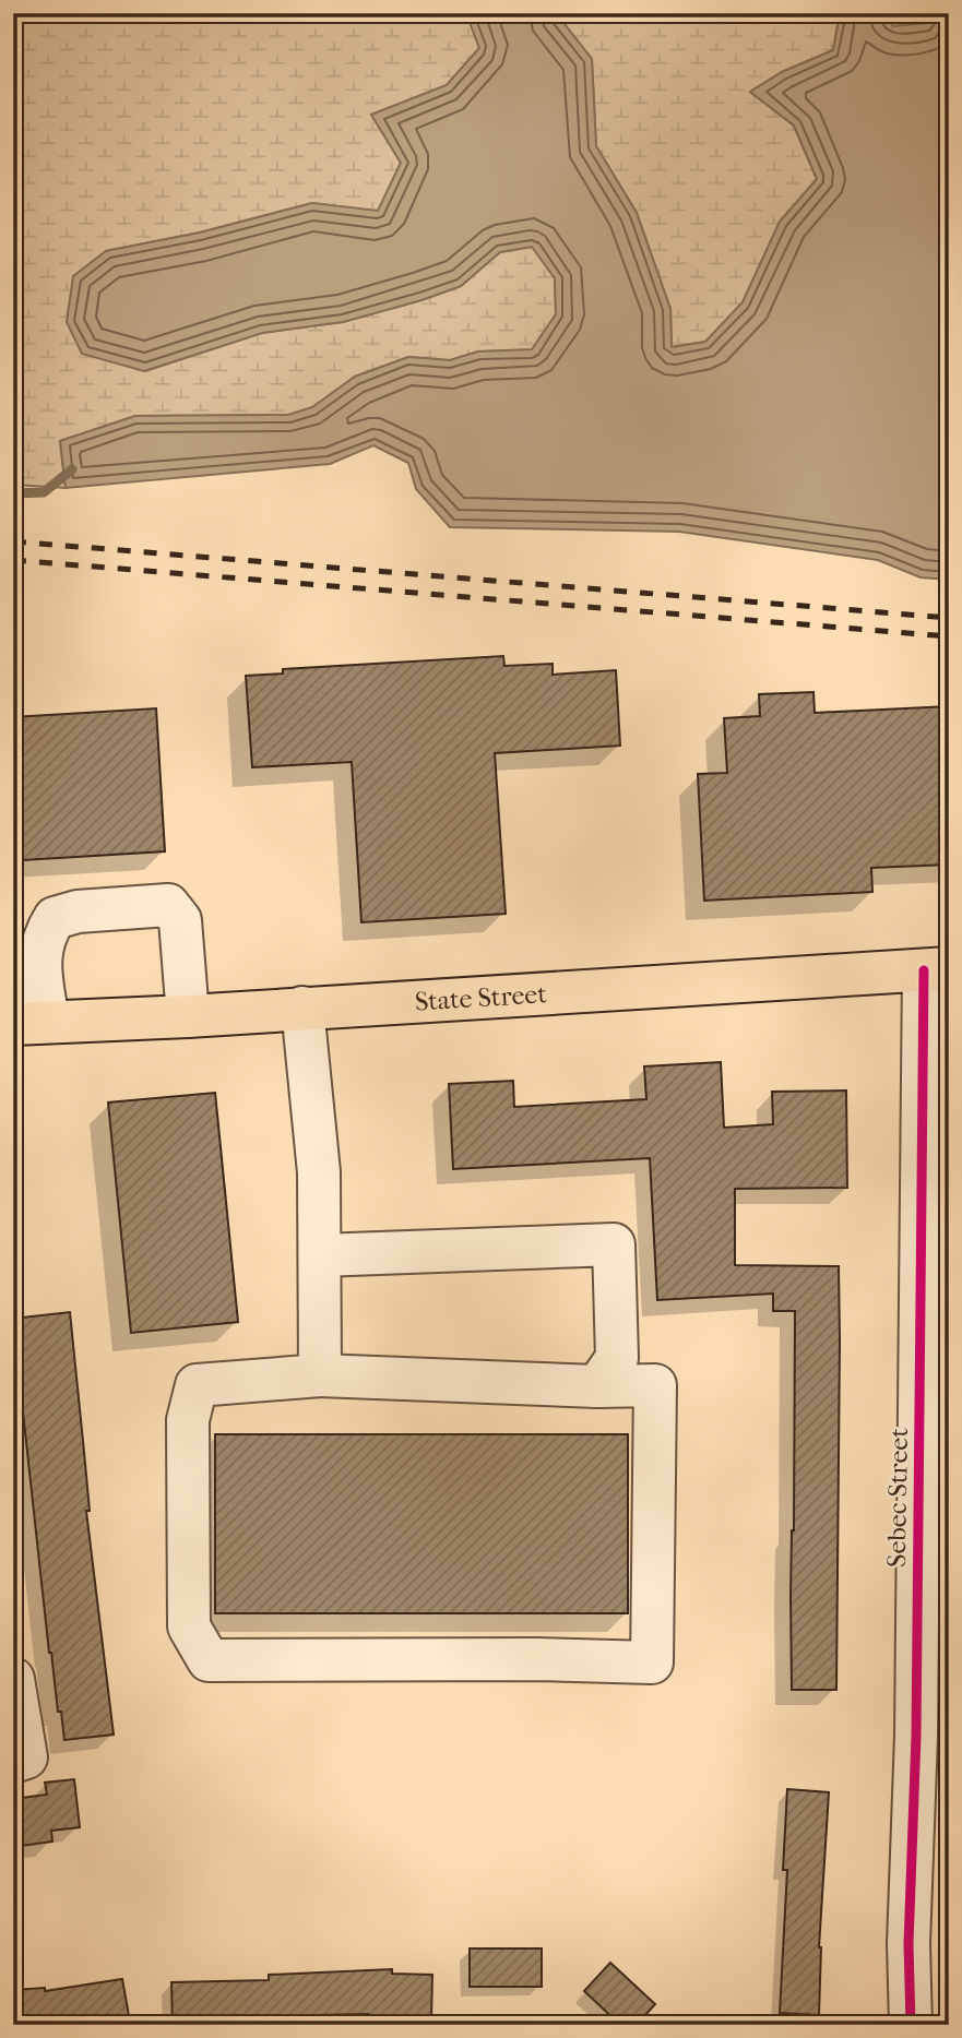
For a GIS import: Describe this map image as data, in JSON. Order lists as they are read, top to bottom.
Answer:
{
  "streets": {
    "main road": ["State Street"],
    "street": ["Sebec Street"]
  },
  "crossings": [
    ["State Street", "Sebec Street"]
  ]
}
